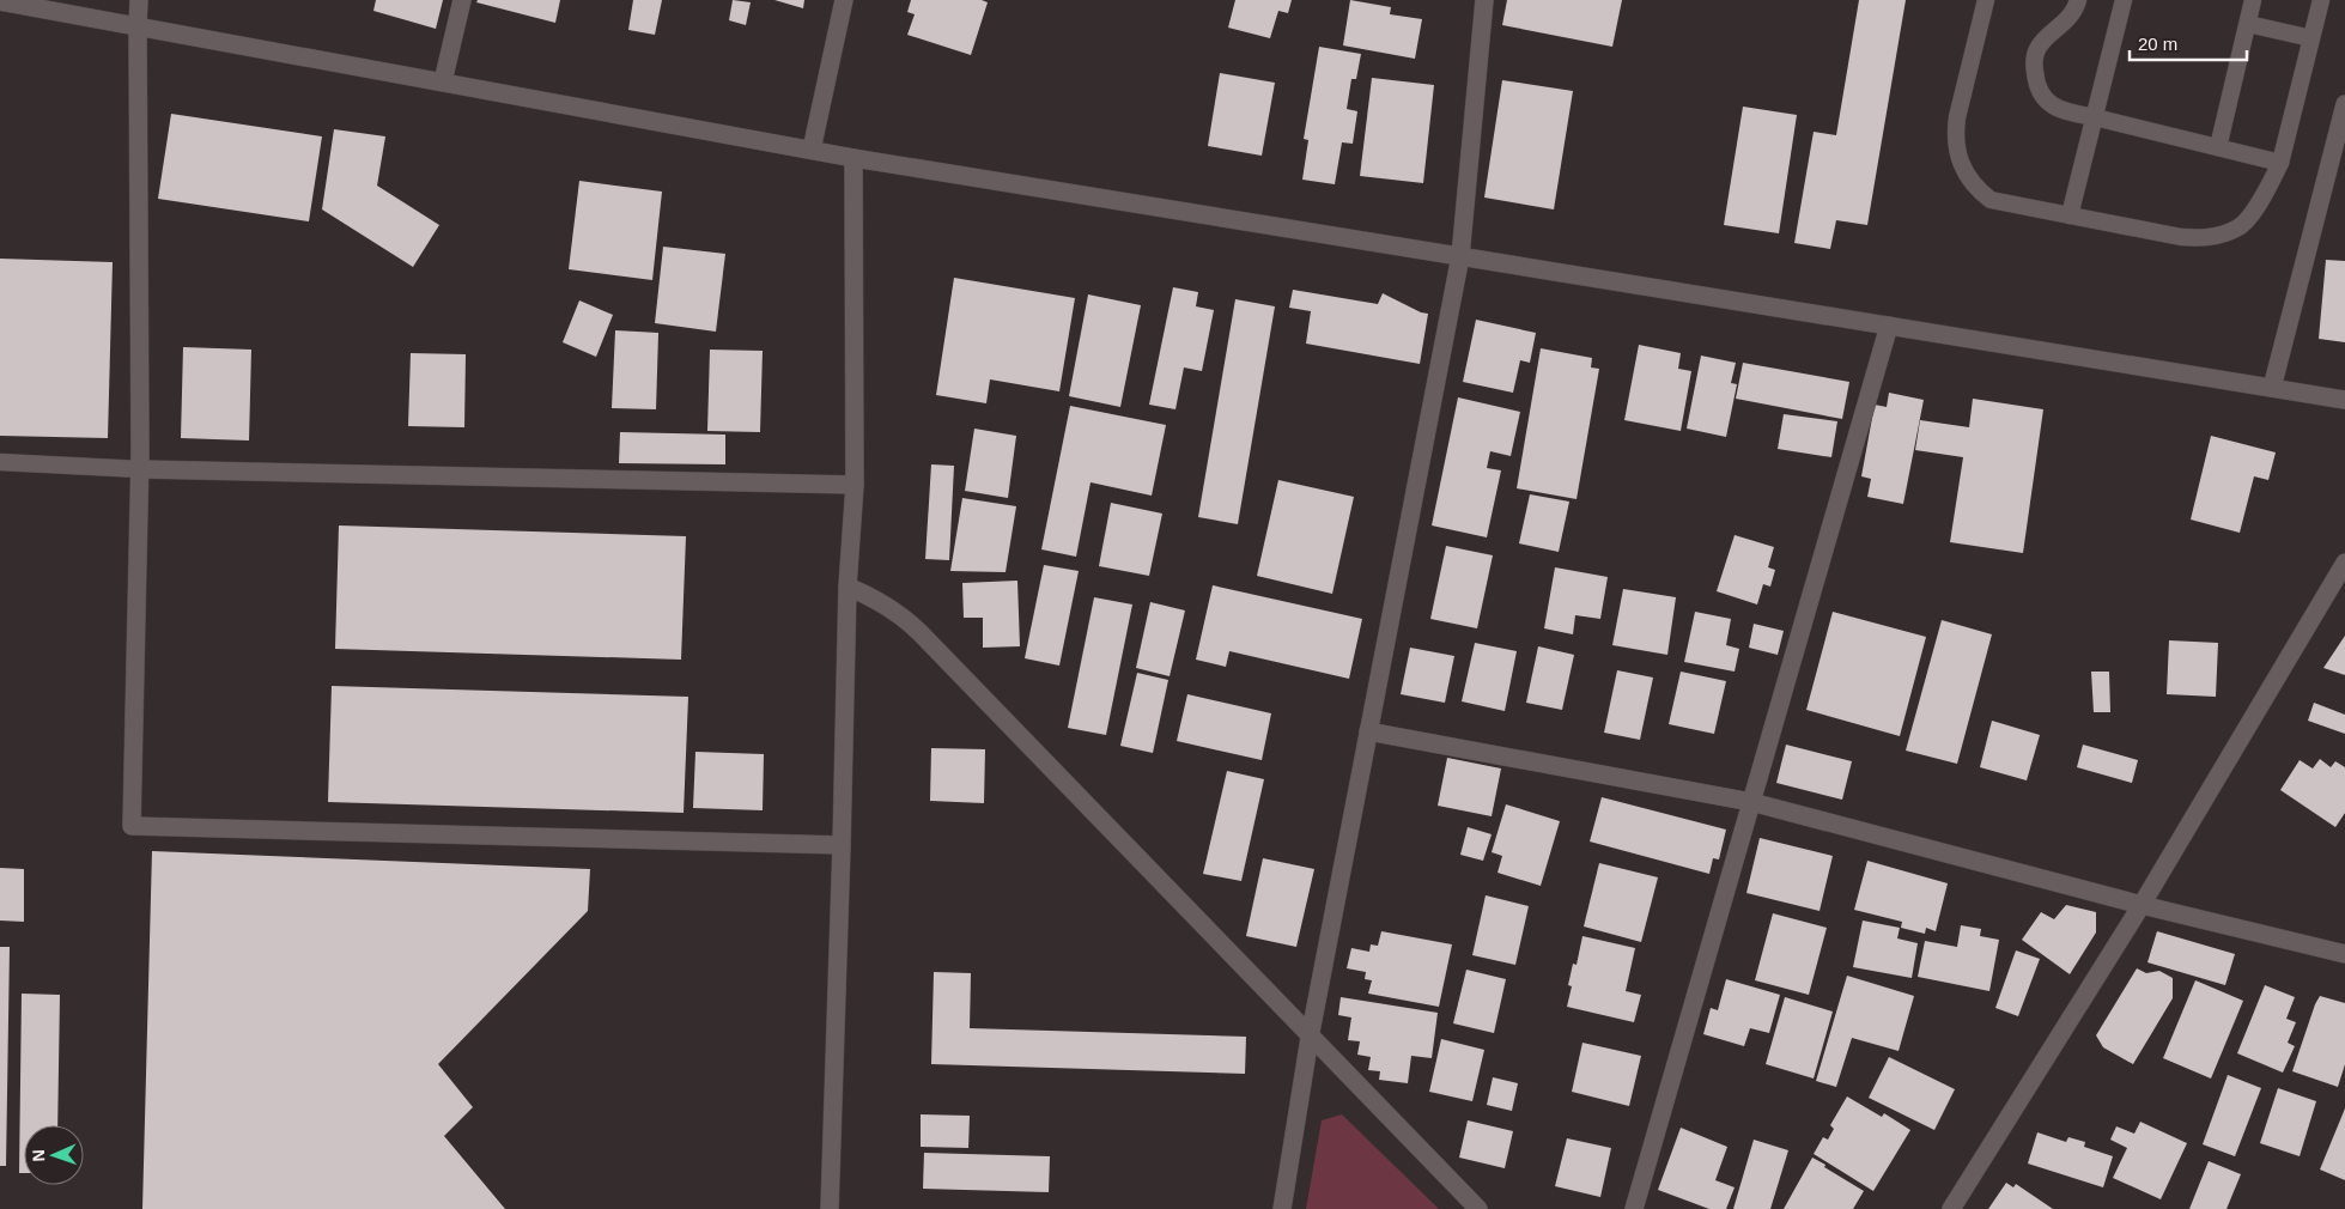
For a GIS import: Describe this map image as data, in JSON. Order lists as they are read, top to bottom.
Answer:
{
  "scale_bar": "20 m",
  "north": "left"
}
